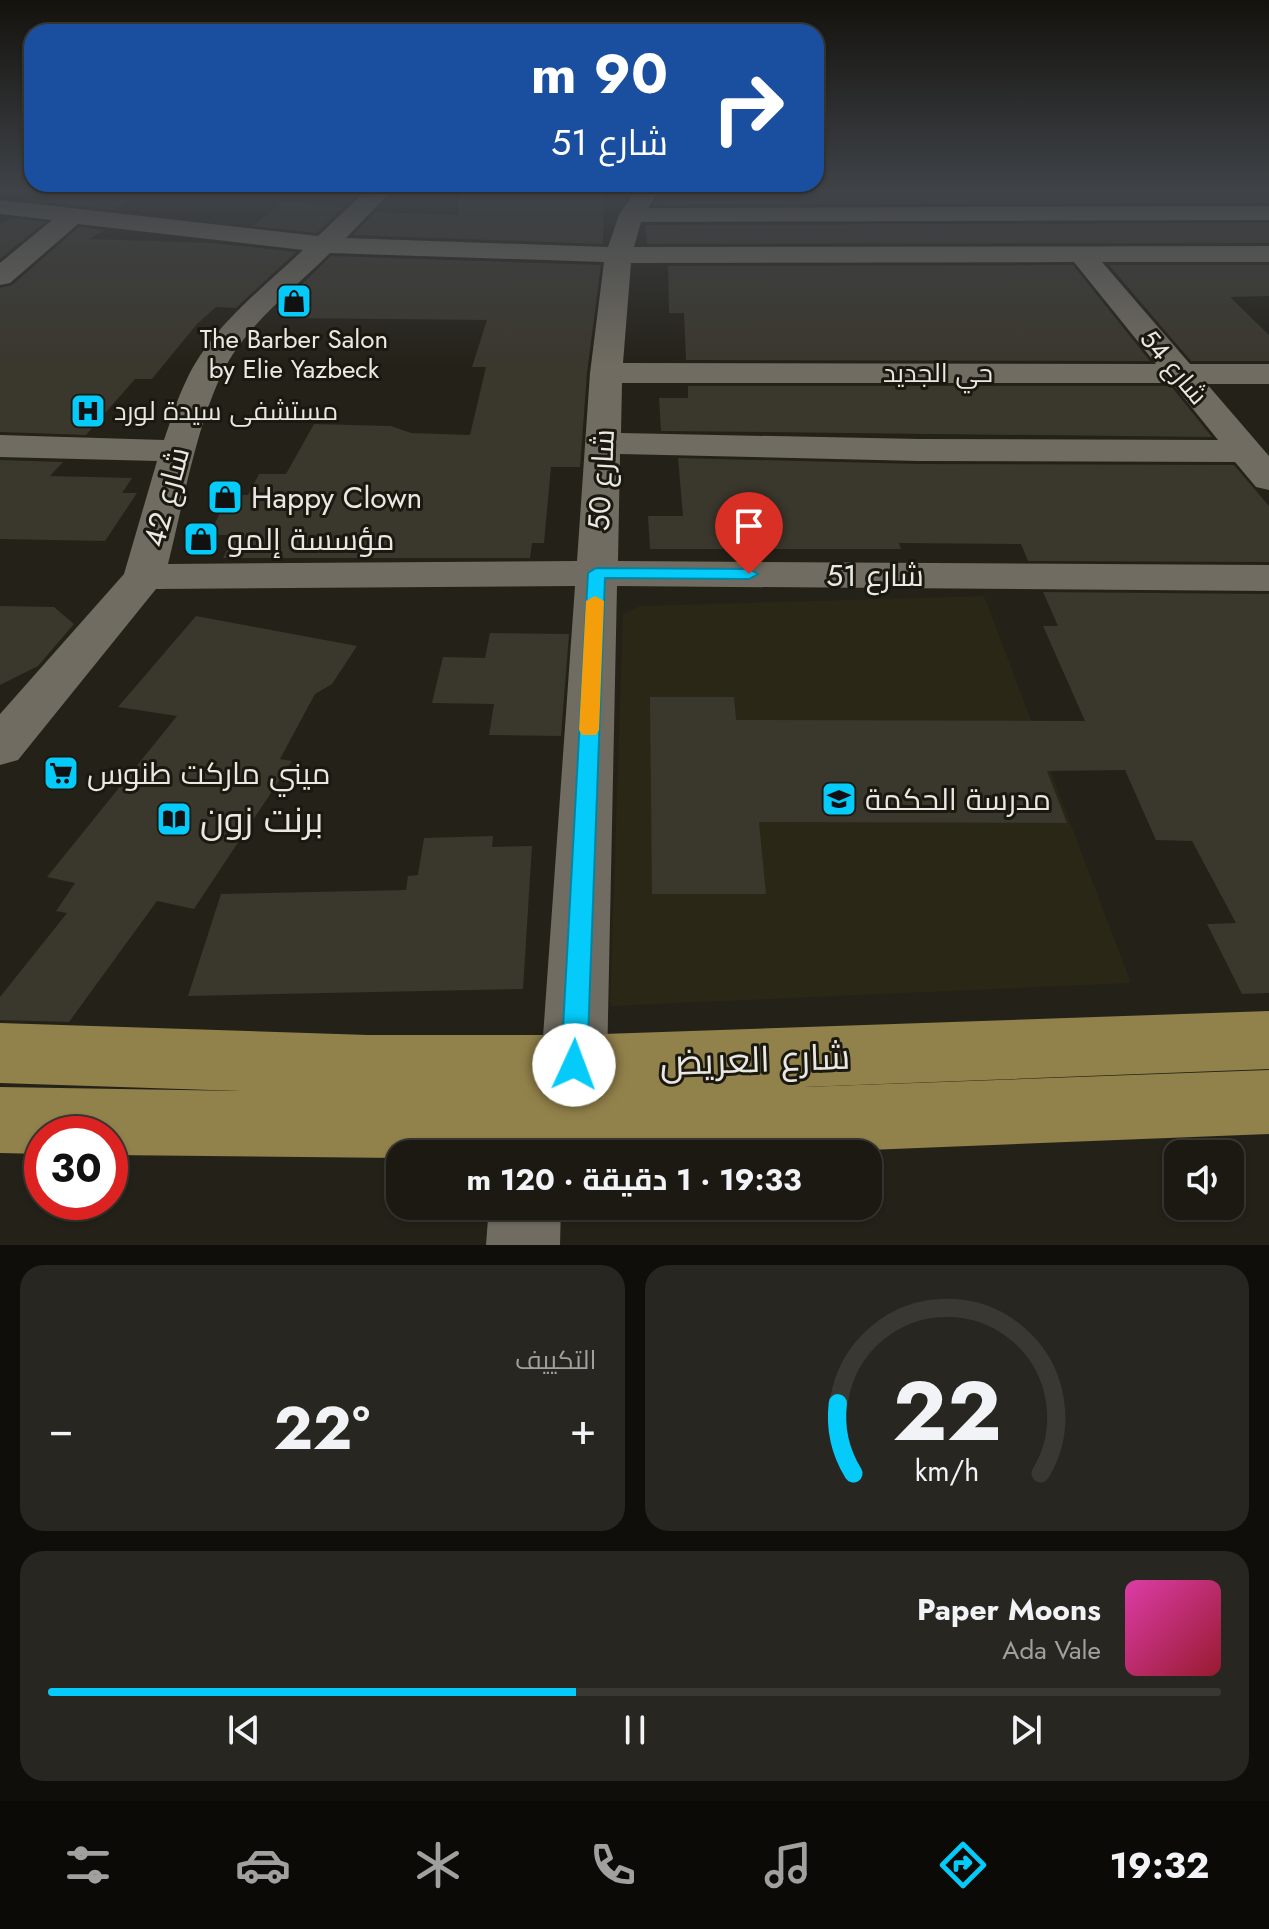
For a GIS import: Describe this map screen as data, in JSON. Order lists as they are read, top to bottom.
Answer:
{
  "streets": {
    "main road": ["شارع العريض"],
    "street": [
      "شارع 54",
      "حي الجديد",
      "شارع 50",
      "شارع 42",
      "شارع 51"
    ]
  },
  "crossings": [
    ["شارع 54", "حي الجديد"],
    ["حي الجديد", "شارع 50"],
    ["شارع 50", "شارع 51"],
    ["شارع 50", "شارع العريض"],
    ["شارع 42", "شارع 51"]
  ],
  "places": {
    "shop": ["The Barber Salon by Elie Yazbeck", "Happy Clown", "مؤسسة إلمو"],
    "hospital": ["مستشفى سيدة لورد"],
    "supermarket": ["ميني ماركت طنوس"],
    "school or university": ["مدرسة الحكمة"],
    "library": ["برنت زون"]
  },
  "page": {
    "turn": ["90 m", "شارع 51"],
    "limit": "30",
    "trip": "19:33 · 1 دقيقة · 120 m",
    "tile": "التكييف",
    "heat": ["−", "22°", "+"],
    "song": ["Paper Moons", "Ada Vale"],
    "tabs": "19:32",
    "gauge": ["22", "km/h"]
  }
}
